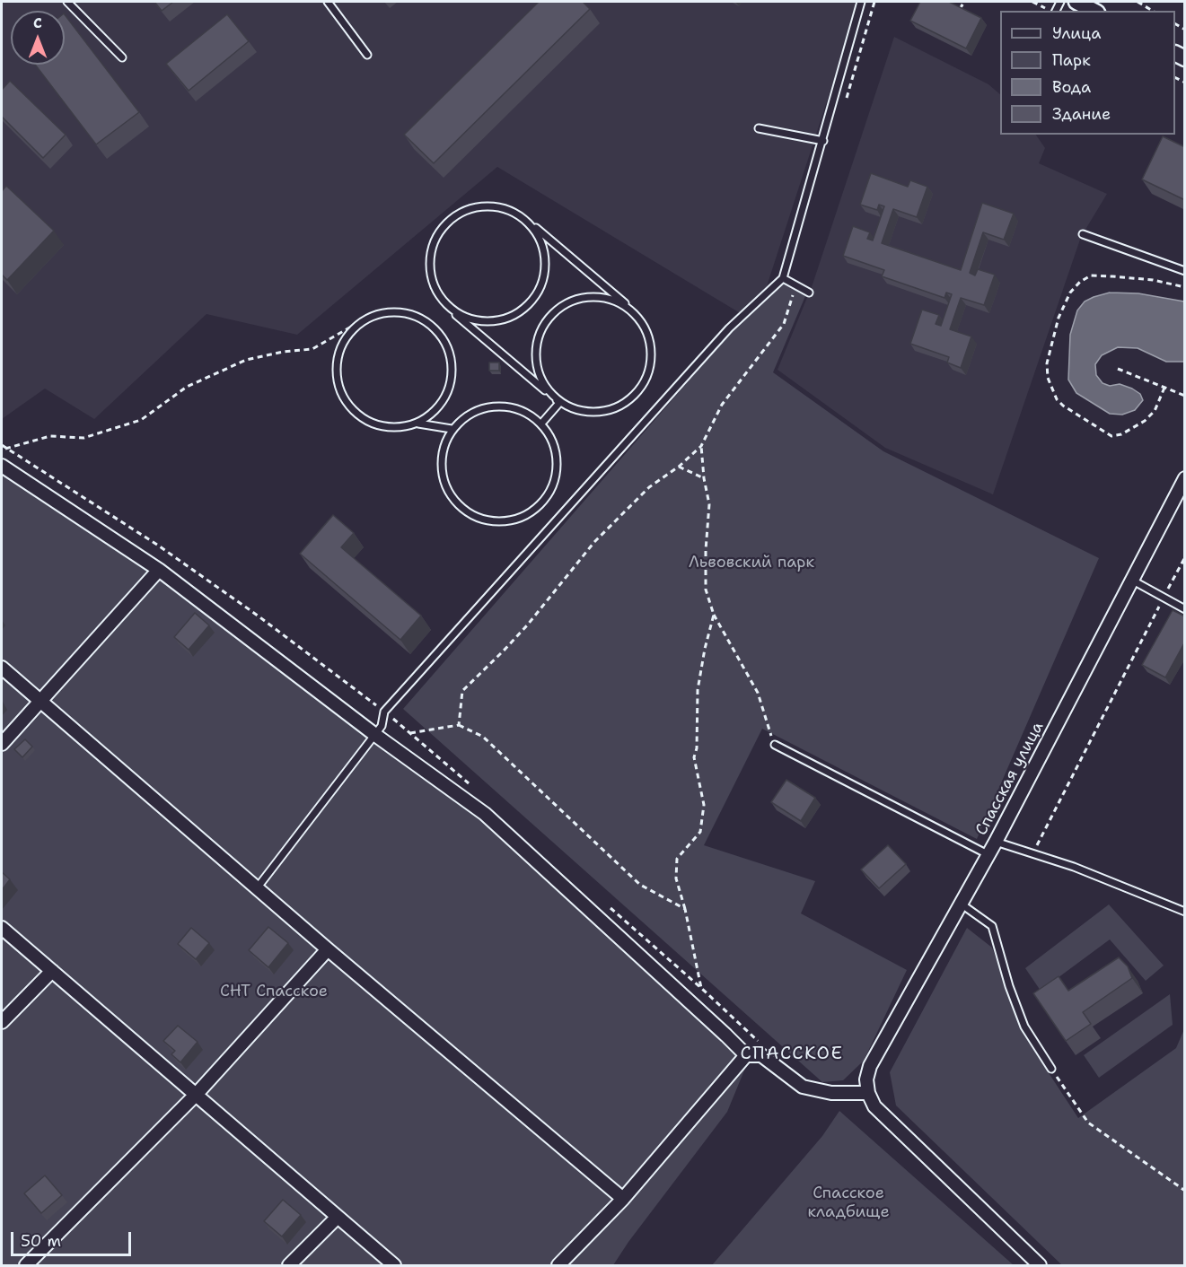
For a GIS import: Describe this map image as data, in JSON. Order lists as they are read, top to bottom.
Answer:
{
  "streets": {
    "street": ["Спасская улица"]
  },
  "districts": ["СПАССКОЕ"],
  "parks": ["Львовский парк", "СНТ Спасское", "Спасское кладбище"],
  "legend": [
    "Улица",
    "Парк",
    "Вода",
    "Здание"
  ],
  "scale_bar": "50 m",
  "north": "top"
}
